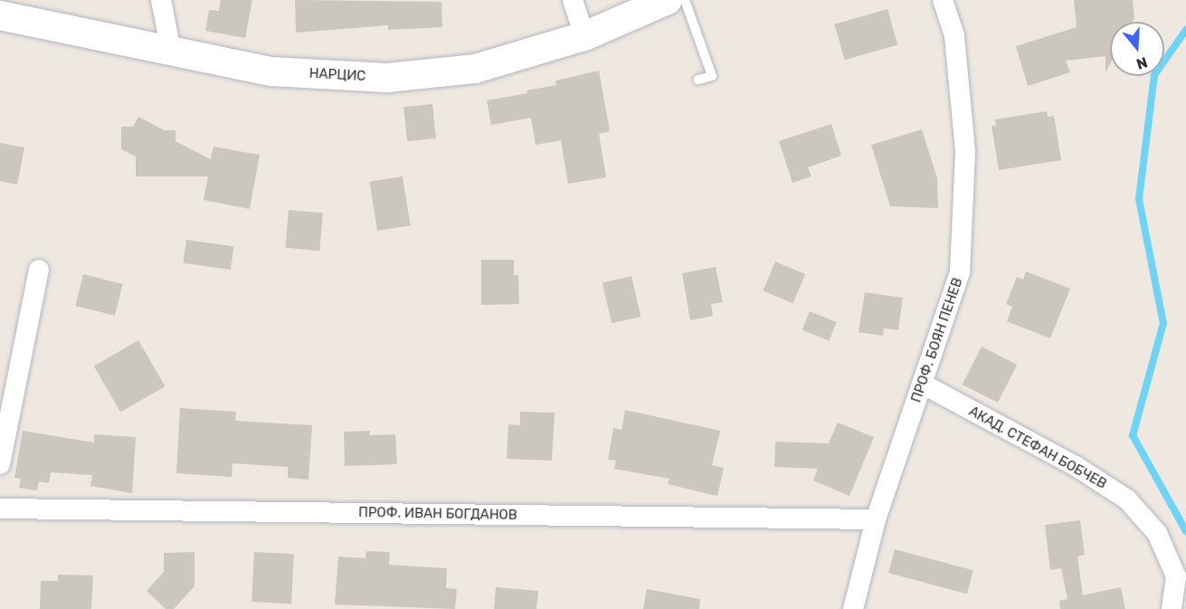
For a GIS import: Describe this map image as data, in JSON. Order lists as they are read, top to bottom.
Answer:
{
  "streets": {
    "main road": ["НАРЦИС"],
    "street": ["ПРОФ. БОЯН ПЕНЕВ", "АКАД. СТЕФАН БОБЧЕВ", "ПРОФ. ИВАН БОГДАНОВ"]
  },
  "crossings": [
    ["ПРОФ. БОЯН ПЕНЕВ", "АКАД. СТЕФАН БОБЧЕВ"],
    ["ПРОФ. БОЯН ПЕНЕВ", "ПРОФ. ИВАН БОГДАНОВ"]
  ],
  "north": "bottom"
}
